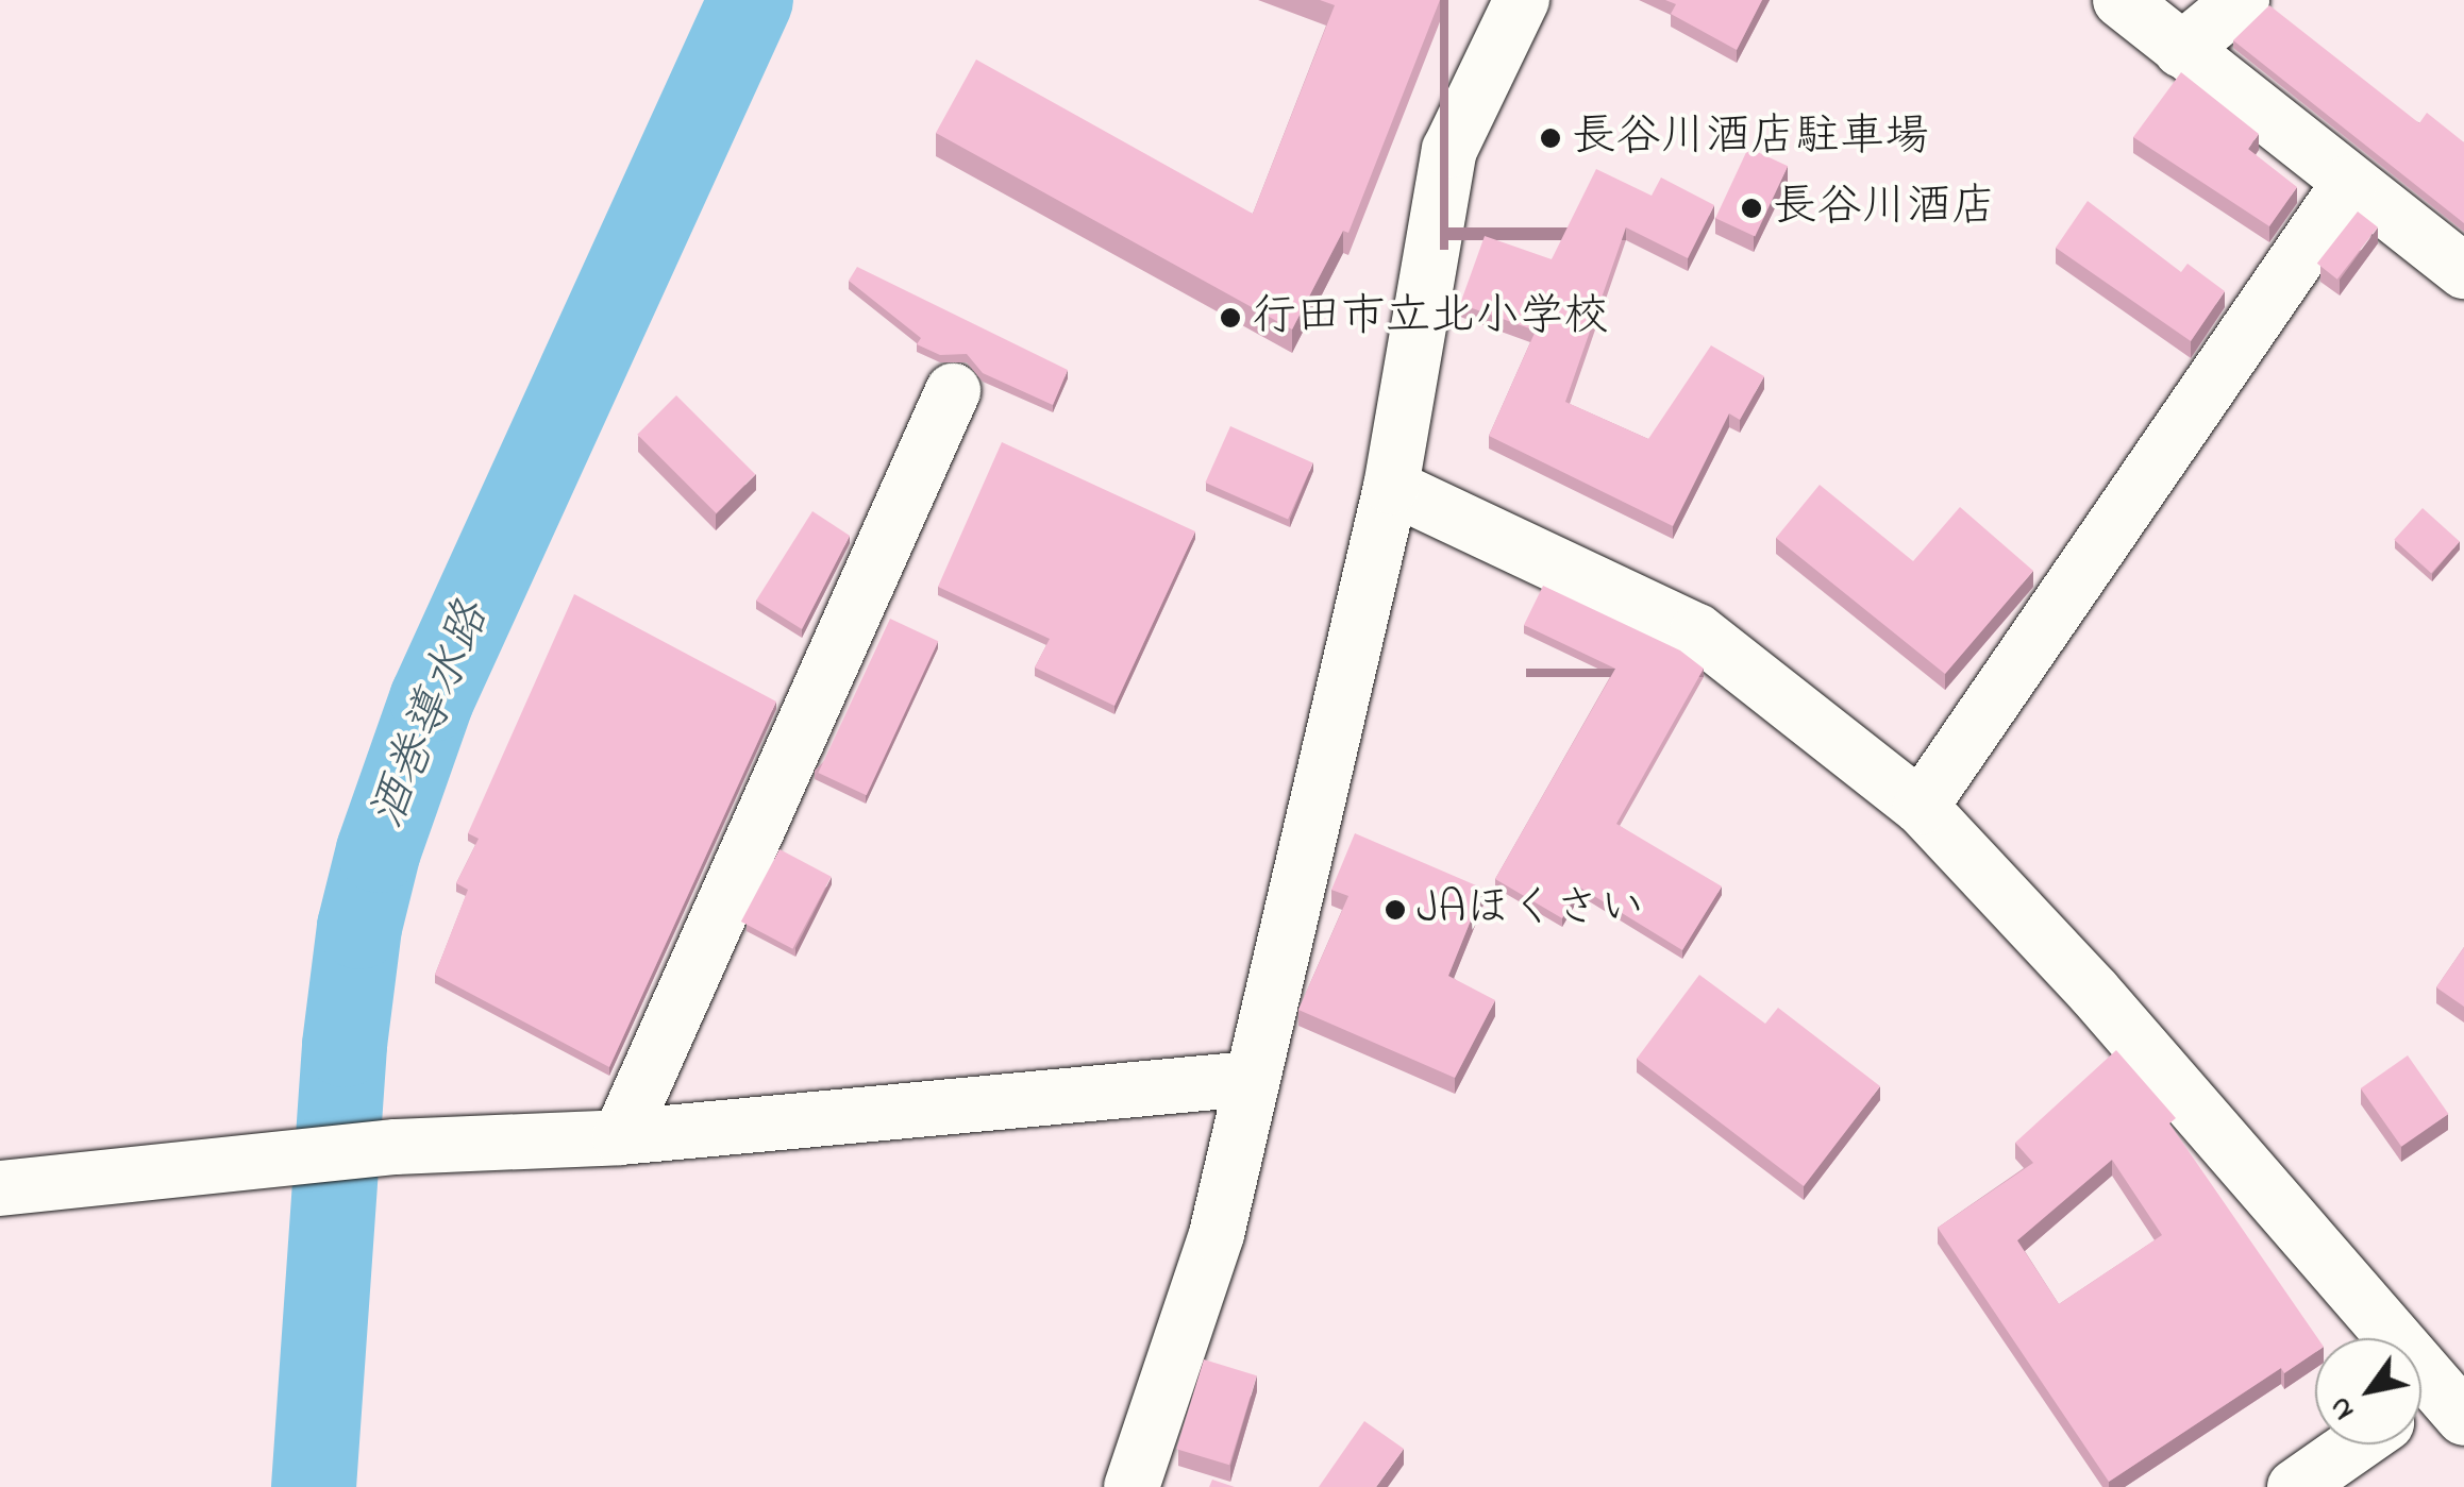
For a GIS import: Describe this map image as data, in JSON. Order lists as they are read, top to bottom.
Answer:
{
  "water": ["酒巻導水路"],
  "places": [
    "長谷川酒店駐車場",
    "長谷川酒店",
    "行田市立北小学校",
    "JAほくさい"
  ],
  "north": "bottom left"
}
